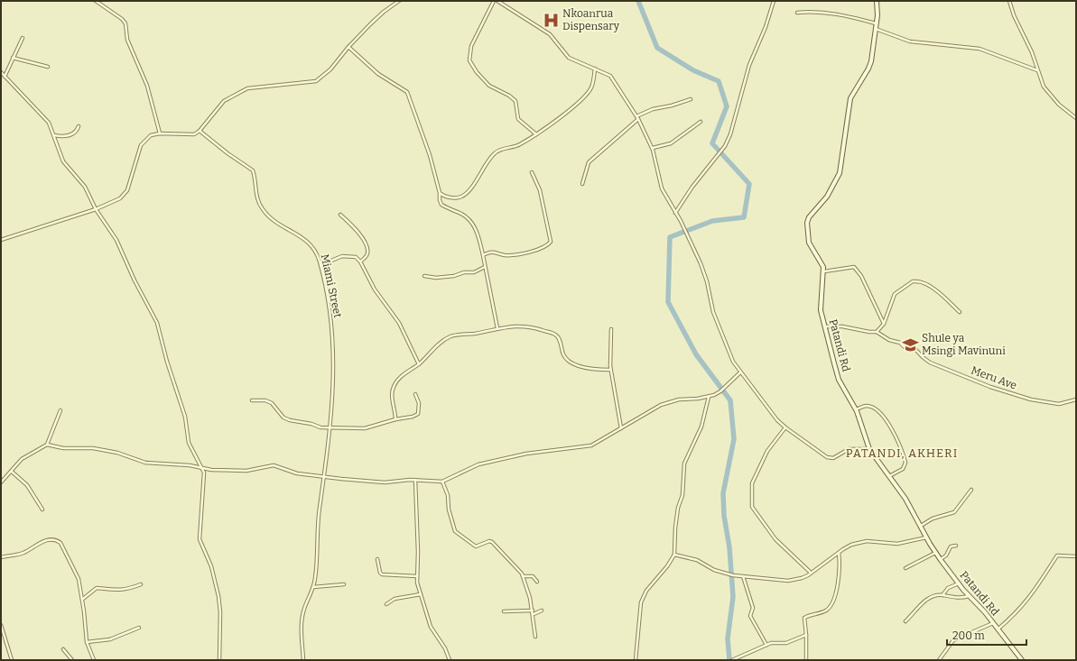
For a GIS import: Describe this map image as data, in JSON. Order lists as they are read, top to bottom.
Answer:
{
  "streets": {
    "street": ["Miami Street", "Patandi Rd", "Meru Ave"]
  },
  "districts": ["PATANDI, AKHERI"],
  "places": {
    "hospital": ["Nkoanrua Dispensary"],
    "school or university": ["Shule ya Msingi Mavinuni"]
  },
  "scale_bar": "200 m"
}
